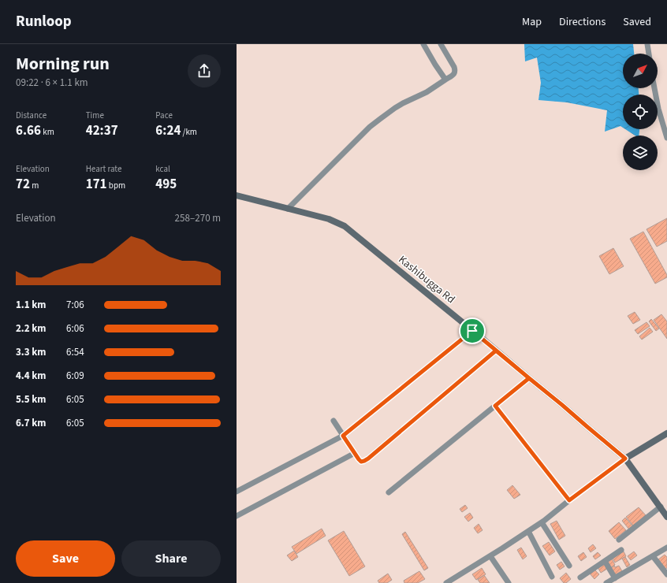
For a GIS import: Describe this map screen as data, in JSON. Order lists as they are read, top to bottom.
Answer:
{
  "streets": {
    "main road": ["Kashibugga Rd"]
  },
  "north": "top right",
  "page": {
    "header": "Runloop",
    "nav": ["Map", "Directions", "Saved"],
    "heading": ["Morning run", "09:22 · 6 × 1.1 km"],
    "stats": [
      ["Distance", "6.66 km"],
      ["Time", "42:37"],
      ["Pace", "6:24 /km"],
      ["Elevation", "72 m"],
      ["Heart rate", "171 bpm"],
      ["kcal", "495"]
    ],
    "chart": ["Elevation", "258–270 m"],
    "list": [
      {
        "name": "1.1 km",
        "note": "7:06"
      },
      {
        "name": "2.2 km",
        "note": "6:06"
      },
      {
        "name": "3.3 km",
        "note": "6:54"
      },
      {
        "name": "4.4 km",
        "note": "6:09"
      },
      {
        "name": "5.5 km",
        "note": "6:05"
      },
      {
        "name": "6.7 km",
        "note": "6:05"
      }
    ],
    "buttons": ["Save", "Share"]
  }
}
